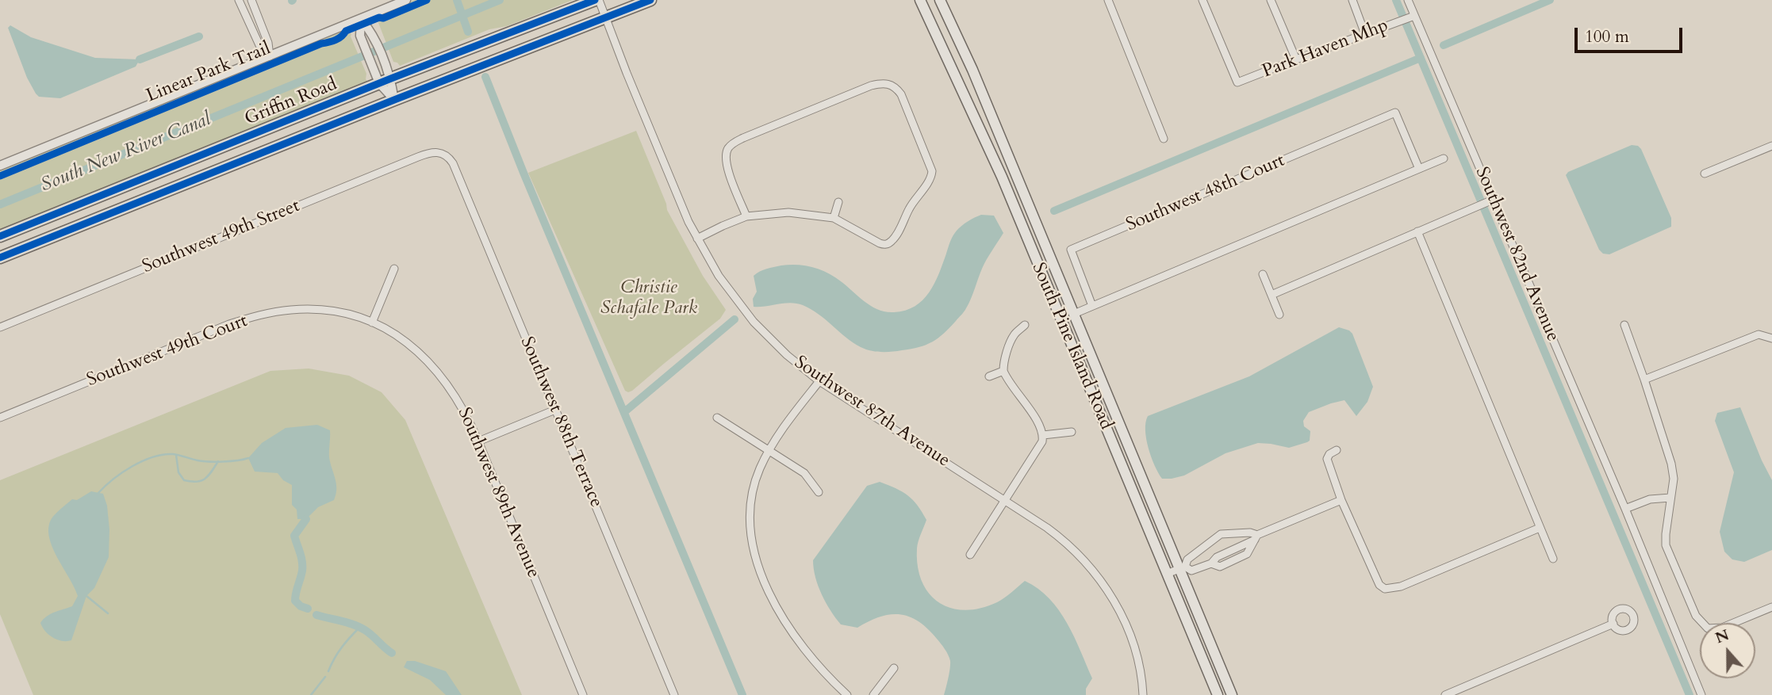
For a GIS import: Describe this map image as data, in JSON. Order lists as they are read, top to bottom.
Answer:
{
  "streets": {
    "main road": ["Griffin Road", "South Pine Island Road"],
    "street": [
      "Park Haven Mhp",
      "Southwest 48th Court",
      "Southwest 49th Street",
      "Southwest 82nd Avenue",
      "Southwest 49th Court",
      "Southwest 87th Avenue",
      "Southwest 88th Terrace",
      "Southwest 89th Avenue"
    ],
    "cycle path": ["Linear Park Trail"]
  },
  "crossings": [
    ["Park Haven Mhp", "Southwest 82nd Avenue"],
    ["Griffin Road", "Southwest 87th Avenue"],
    ["Southwest 49th Street", "Southwest 88th Terrace"],
    ["Southwest 49th Court", "Southwest 89th Avenue"]
  ],
  "water": ["South New River Canal"],
  "parks": ["Christie Schafale Park"],
  "scale_bar": "100 m",
  "north": "top"
}
